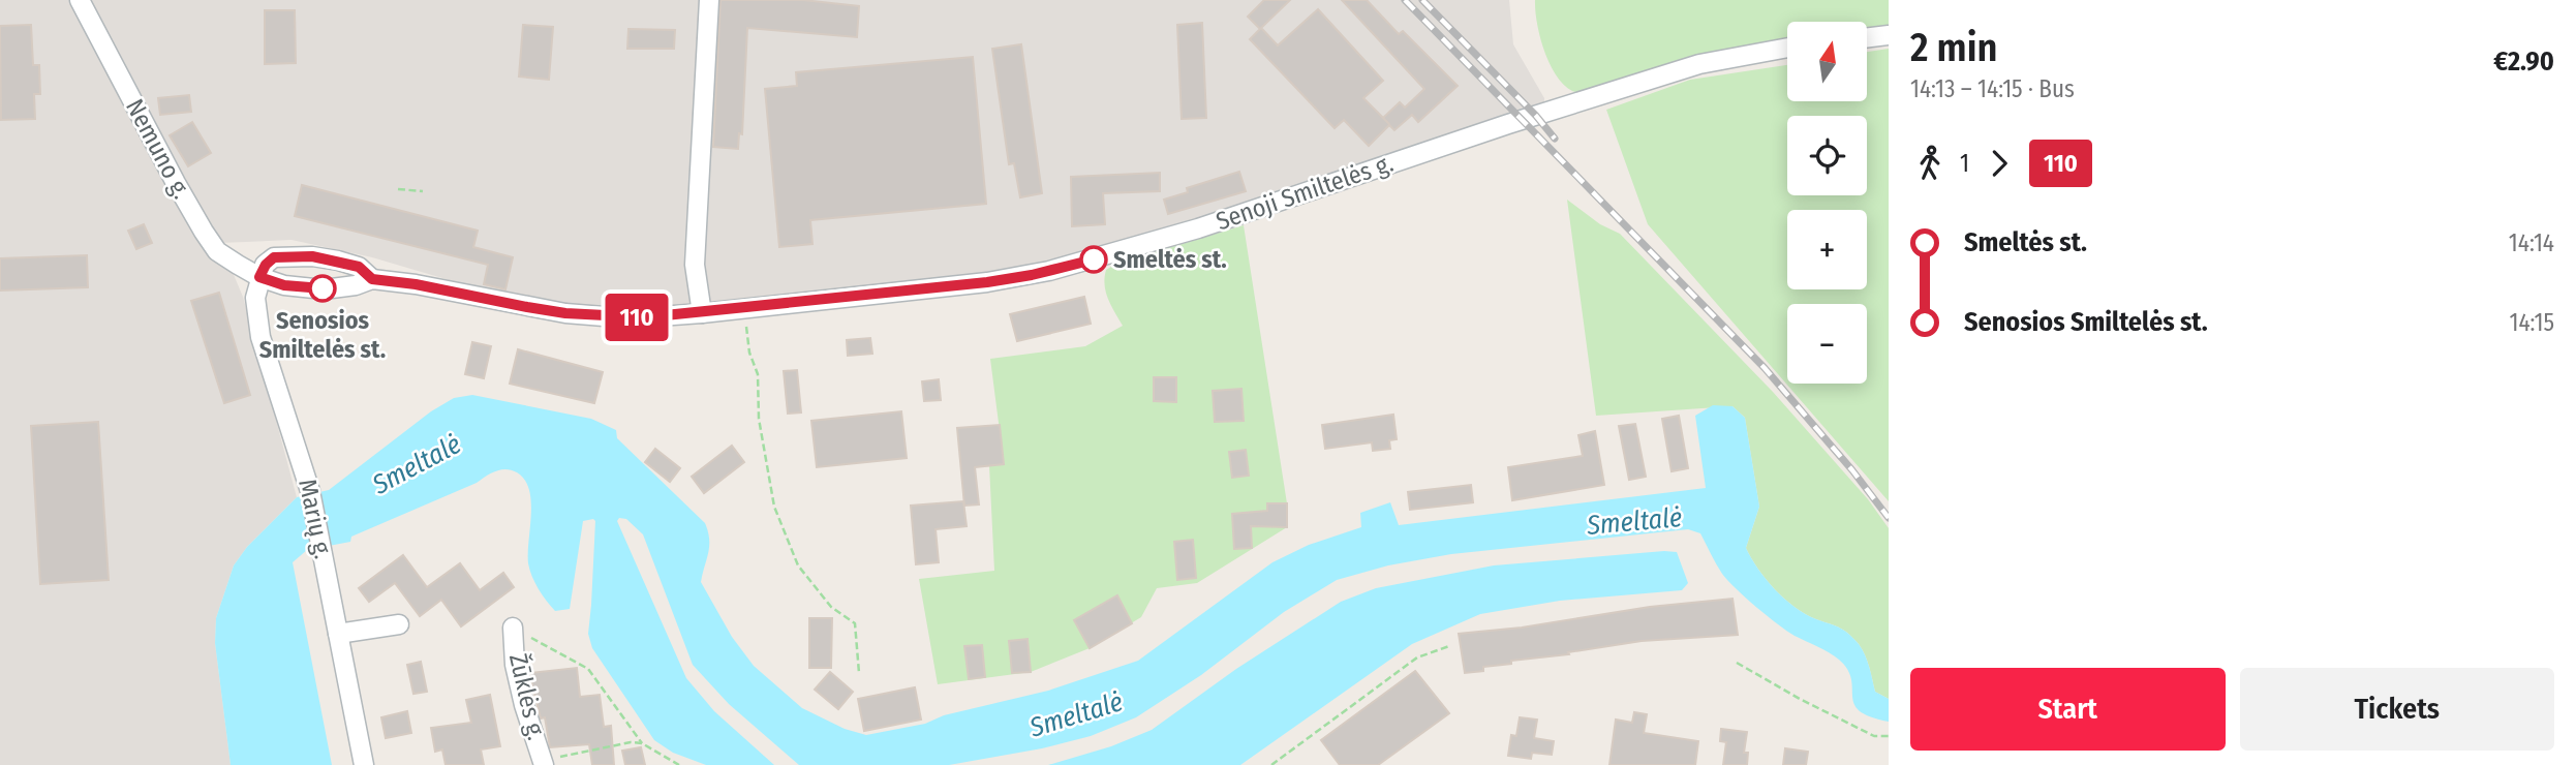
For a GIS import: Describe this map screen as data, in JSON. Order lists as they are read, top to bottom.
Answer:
{
  "streets": {
    "street": [
      "Nemuno g.",
      "Senoji Smiltelės g.",
      "Marių g.",
      "Žūklės g."
    ]
  },
  "crossings": [
    ["Nemuno g.", "Senoji Smiltelės g."],
    ["Nemuno g.", "Marių g."],
    ["Senoji Smiltelės g.", "Marių g."]
  ],
  "water": ["Smeltalė"],
  "places": ["Smeltės st.", "Senosios Smiltelės st."],
  "lines": ["bus line 110"],
  "north": "top",
  "page": {
    "on_map": "110",
    "heading": ["2 min", "14:13 – 14:15 · Bus", "€2.90"],
    "map_buttons": ["+", "−"],
    "legs": ["1", "110"],
    "list": [
      {
        "name": "Smeltės st.",
        "value": "14:14"
      },
      {
        "name": "Senosios Smiltelės st.",
        "value": "14:15"
      }
    ],
    "buttons": ["Start", "Tickets"]
  }
}
